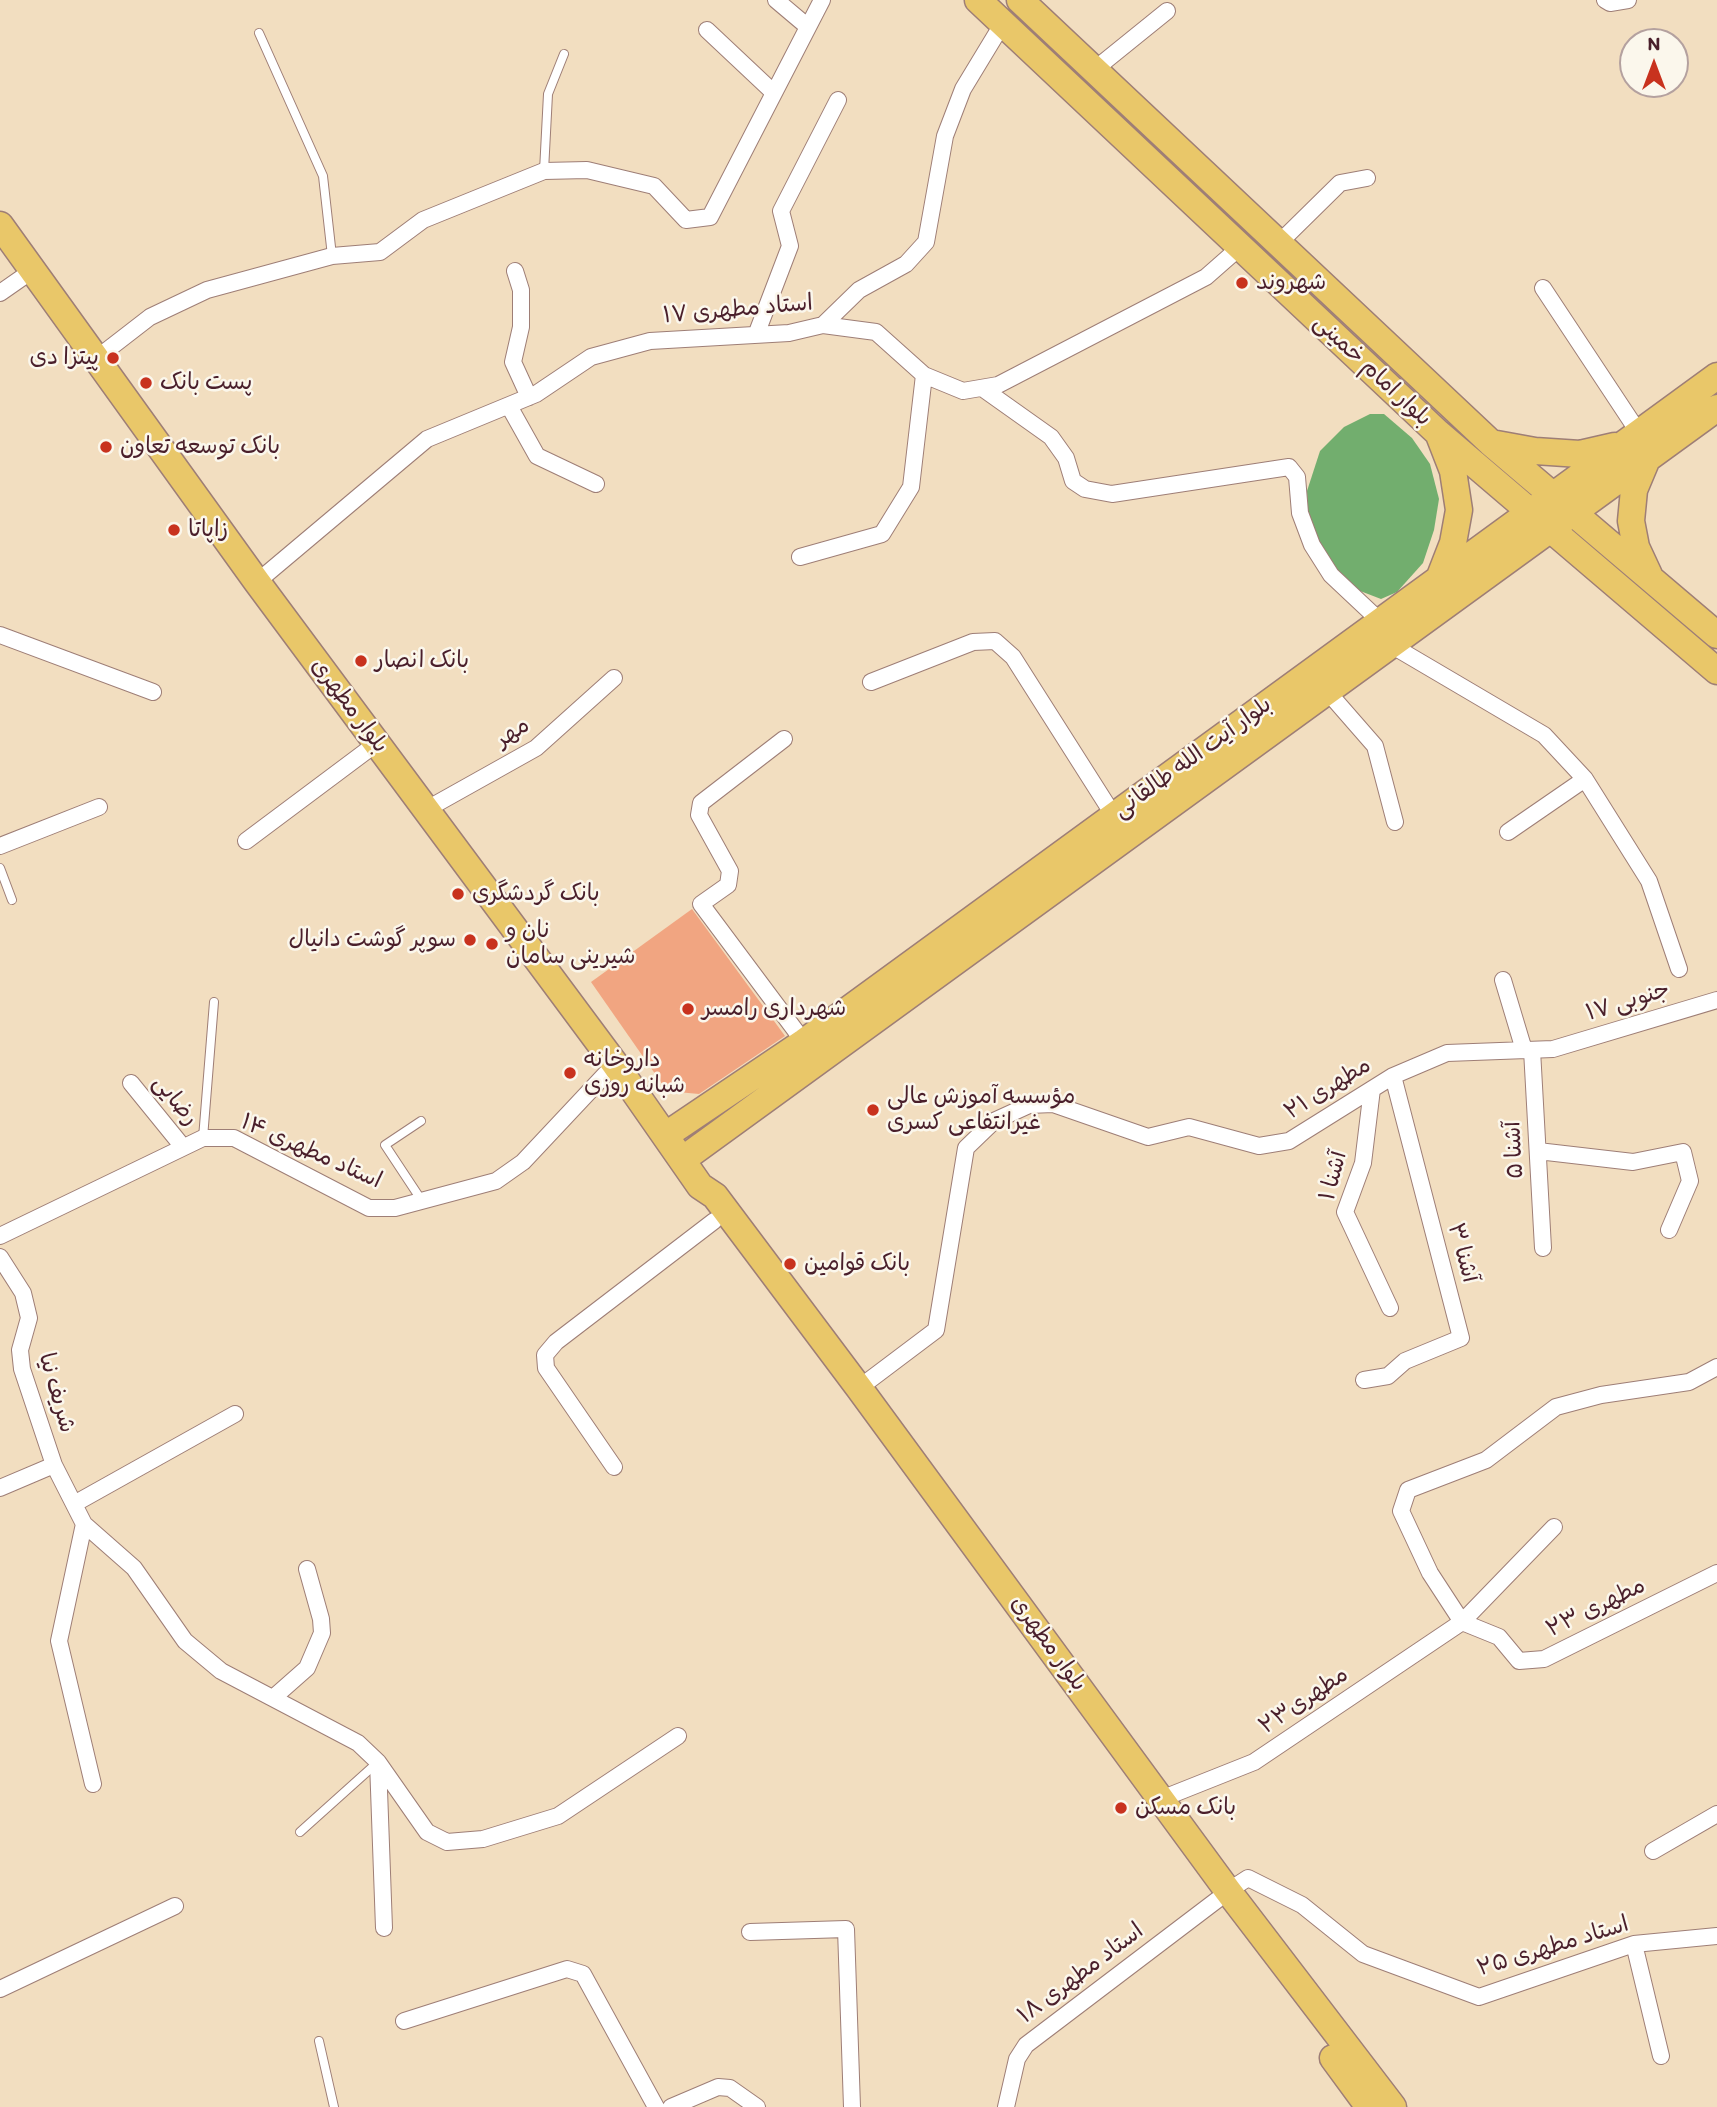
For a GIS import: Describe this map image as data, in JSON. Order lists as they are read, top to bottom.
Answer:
{
  "streets": {
    "main road": ["بلوار امام خمینی", "بلوار مطهری", "بلوار آیت الله طالقانی"],
    "street": [
      "استاد مطهری ۱۷",
      "مهر",
      "جنوبی ۱۷",
      "مطهری ۲۱",
      "رضایی",
      "آشنا ۵",
      "استاد مطهری ۱۴",
      "آشنا ۱",
      "آشنا ۳",
      "شریف نیا",
      "مطهری ۲۳",
      "مطهری۲۳",
      "استاد مطهری ۲۵",
      "استاد مطهری ۱۸"
    ]
  },
  "crossings": [
    ["استاد مطهری ۱۷", "بلوار امام خمینی"],
    ["استاد مطهری ۱۷", "بلوار مطهری"],
    ["بلوار امام خمینی", "بلوار آیت الله طالقانی"],
    ["بلوار مطهری", "مهر"],
    ["بلوار مطهری", "بلوار آیت الله طالقانی"],
    ["بلوار مطهری", "مطهری ۲۱"],
    ["بلوار مطهری", "استاد مطهری ۱۴"],
    ["بلوار مطهری", "مطهری۲۳"],
    ["بلوار مطهری", "استاد مطهری ۲۵"],
    ["بلوار مطهری", "استاد مطهری ۱۸"],
    ["جنوبی ۱۷", "مطهری ۲۱"],
    ["مطهری ۲۱", "آشنا ۵"],
    ["مطهری ۲۱", "آشنا ۱"],
    ["مطهری ۲۱", "آشنا ۳"],
    ["رضایی", "استاد مطهری ۱۴"],
    ["مطهری ۲۳", "مطهری۲۳"],
    ["استاد مطهری ۲۵", "استاد مطهری ۱۸"]
  ],
  "places": [
    "شهروند",
    "پیتزا دی",
    "پست بانک",
    "بانک توسعه تعاون",
    "زاپاتا",
    "بانک انصار",
    "بانک گردشگری",
    "سوپر گوشت دانیال",
    "نان و شیرینی سامان",
    "شهرداری رامسر",
    "داروخانه شبانه روزی",
    "مؤسسه آموزش عالی غیرانتفاعی کسری",
    "بانک قوامین",
    "بانک مسکن"
  ],
  "north": "top"
}
